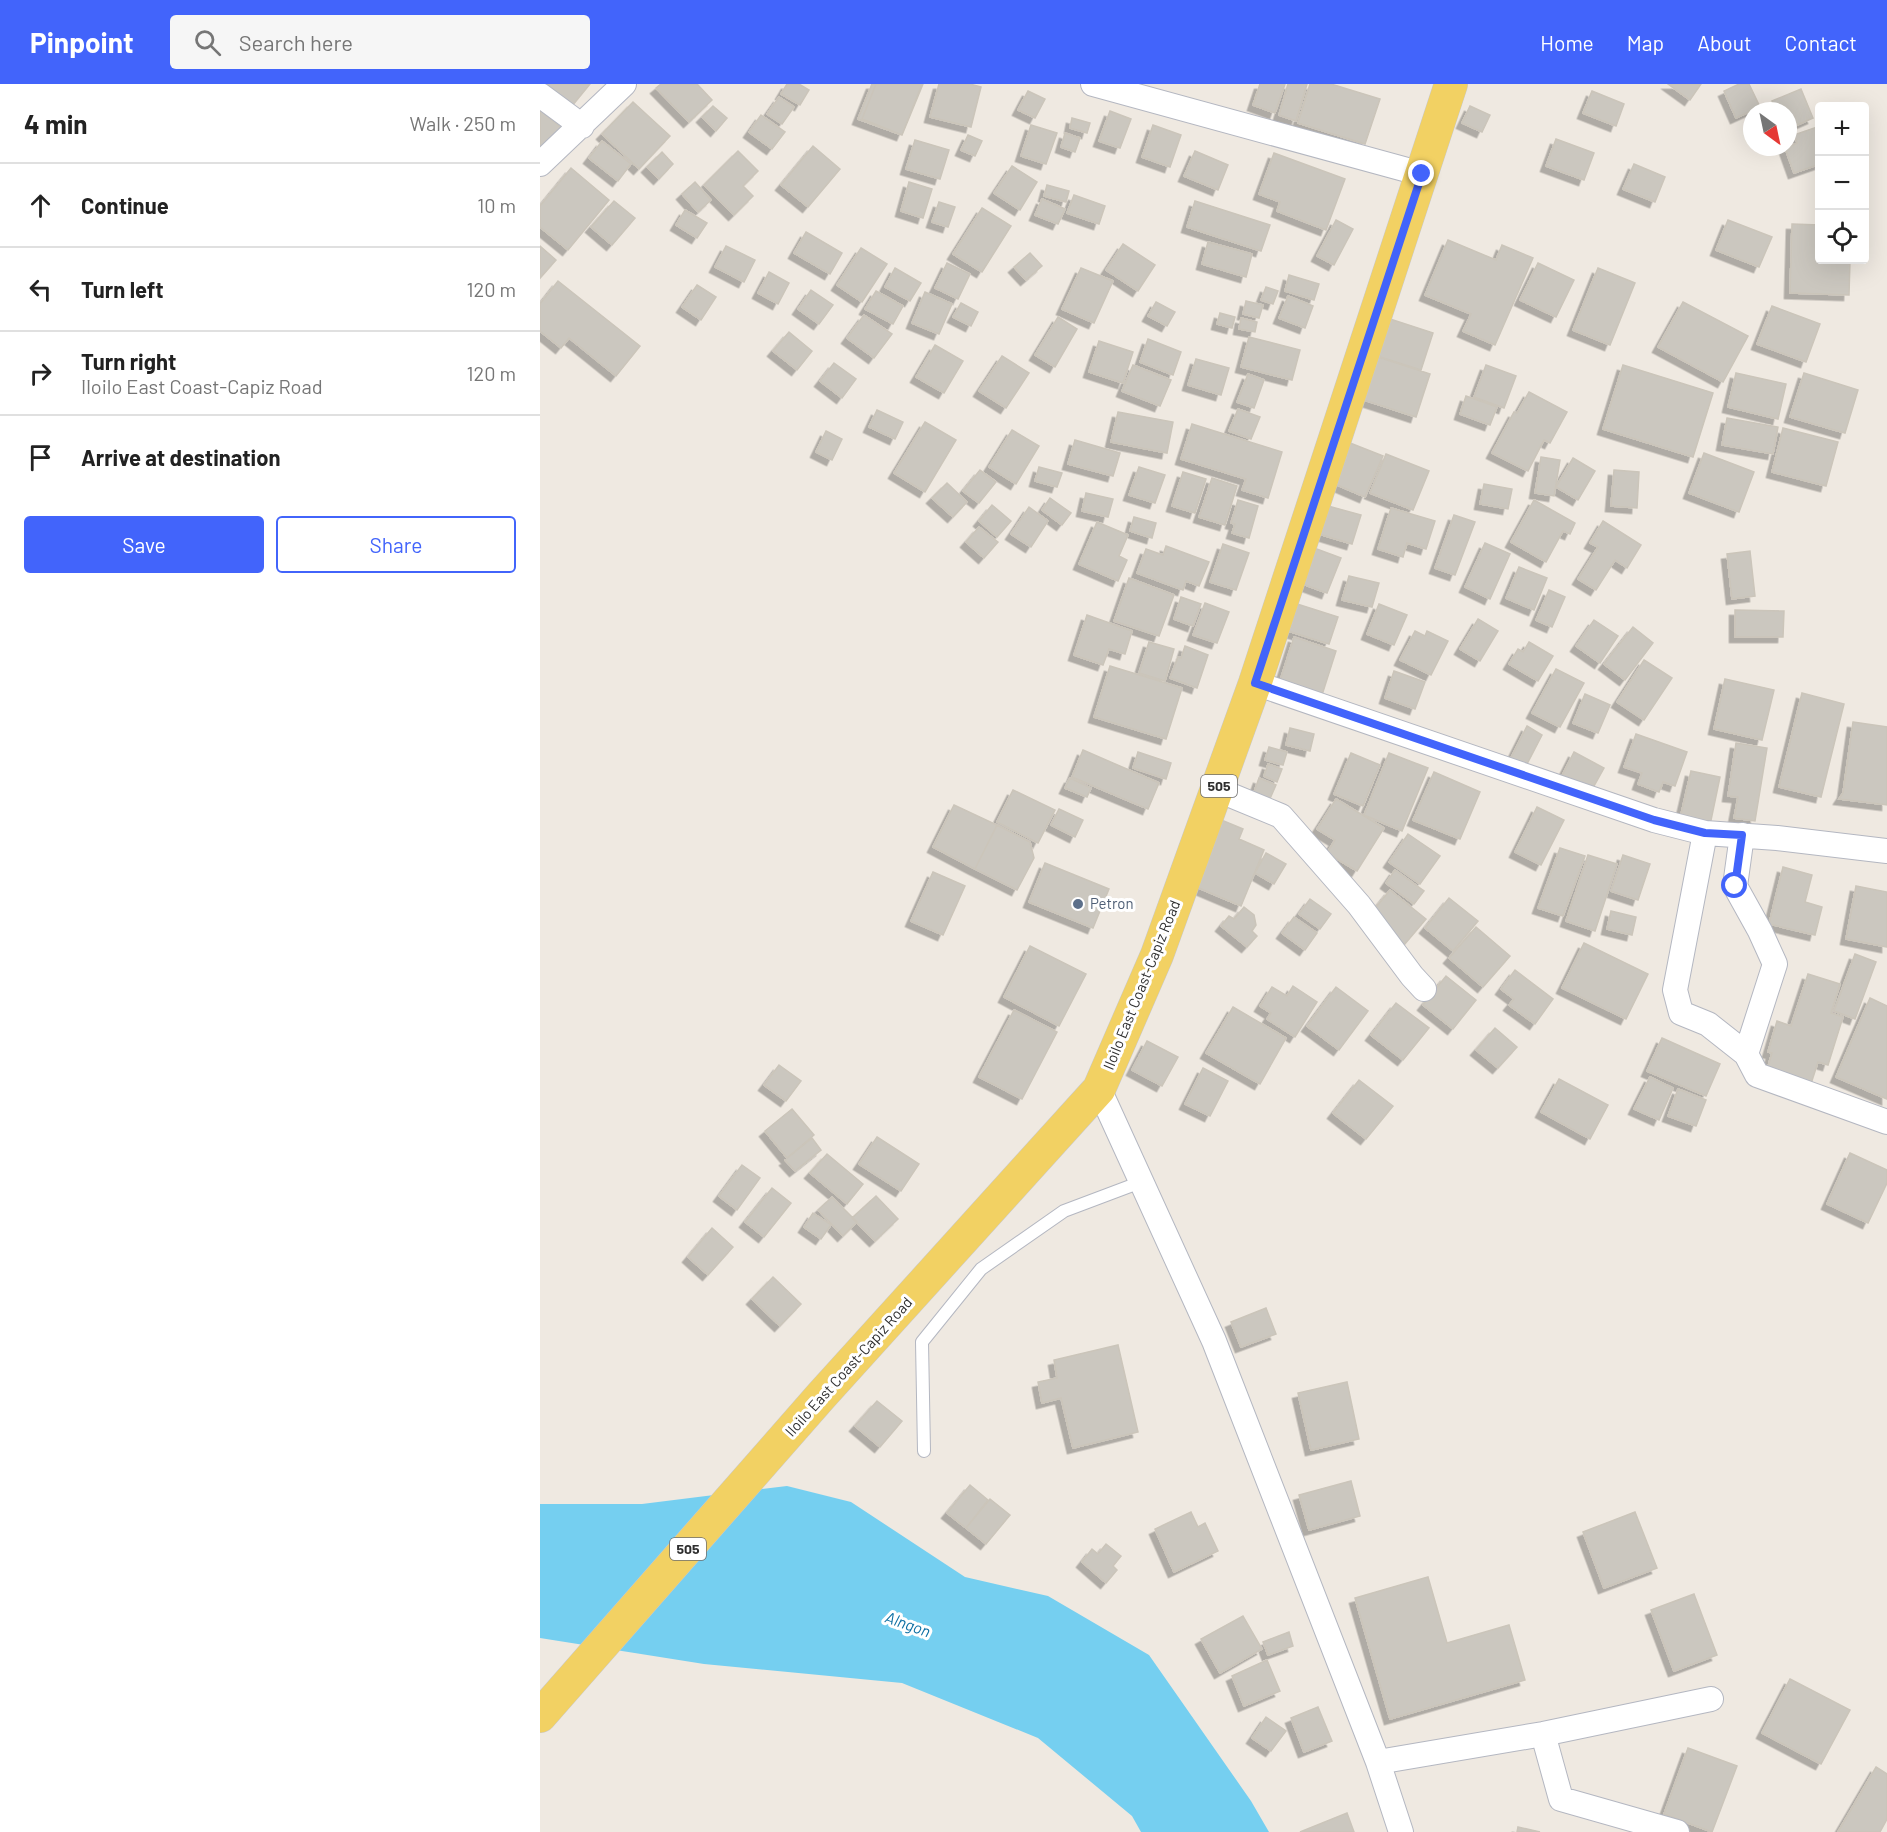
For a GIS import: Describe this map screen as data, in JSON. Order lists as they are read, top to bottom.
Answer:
{
  "streets": {
    "main road": ["505", "Iloilo East Coast-Capiz Road"]
  },
  "water": ["Alngon"],
  "places": ["Petron"],
  "north": "bottom right",
  "page": {
    "header": "Pinpoint",
    "search": "Search here",
    "nav": [
      "Home",
      "Map",
      "About",
      "Contact"
    ],
    "heading": ["4 min", "Walk · 250 m"],
    "map_buttons": ["+", "−"],
    "list": [
      ["Continue", "10 m"],
      ["Turn left", "120 m"],
      ["Turn right", "Iloilo East Coast-Capiz Road", "120 m"],
      "Arrive at destination"
    ],
    "buttons": ["Save", "Share"]
  }
}
